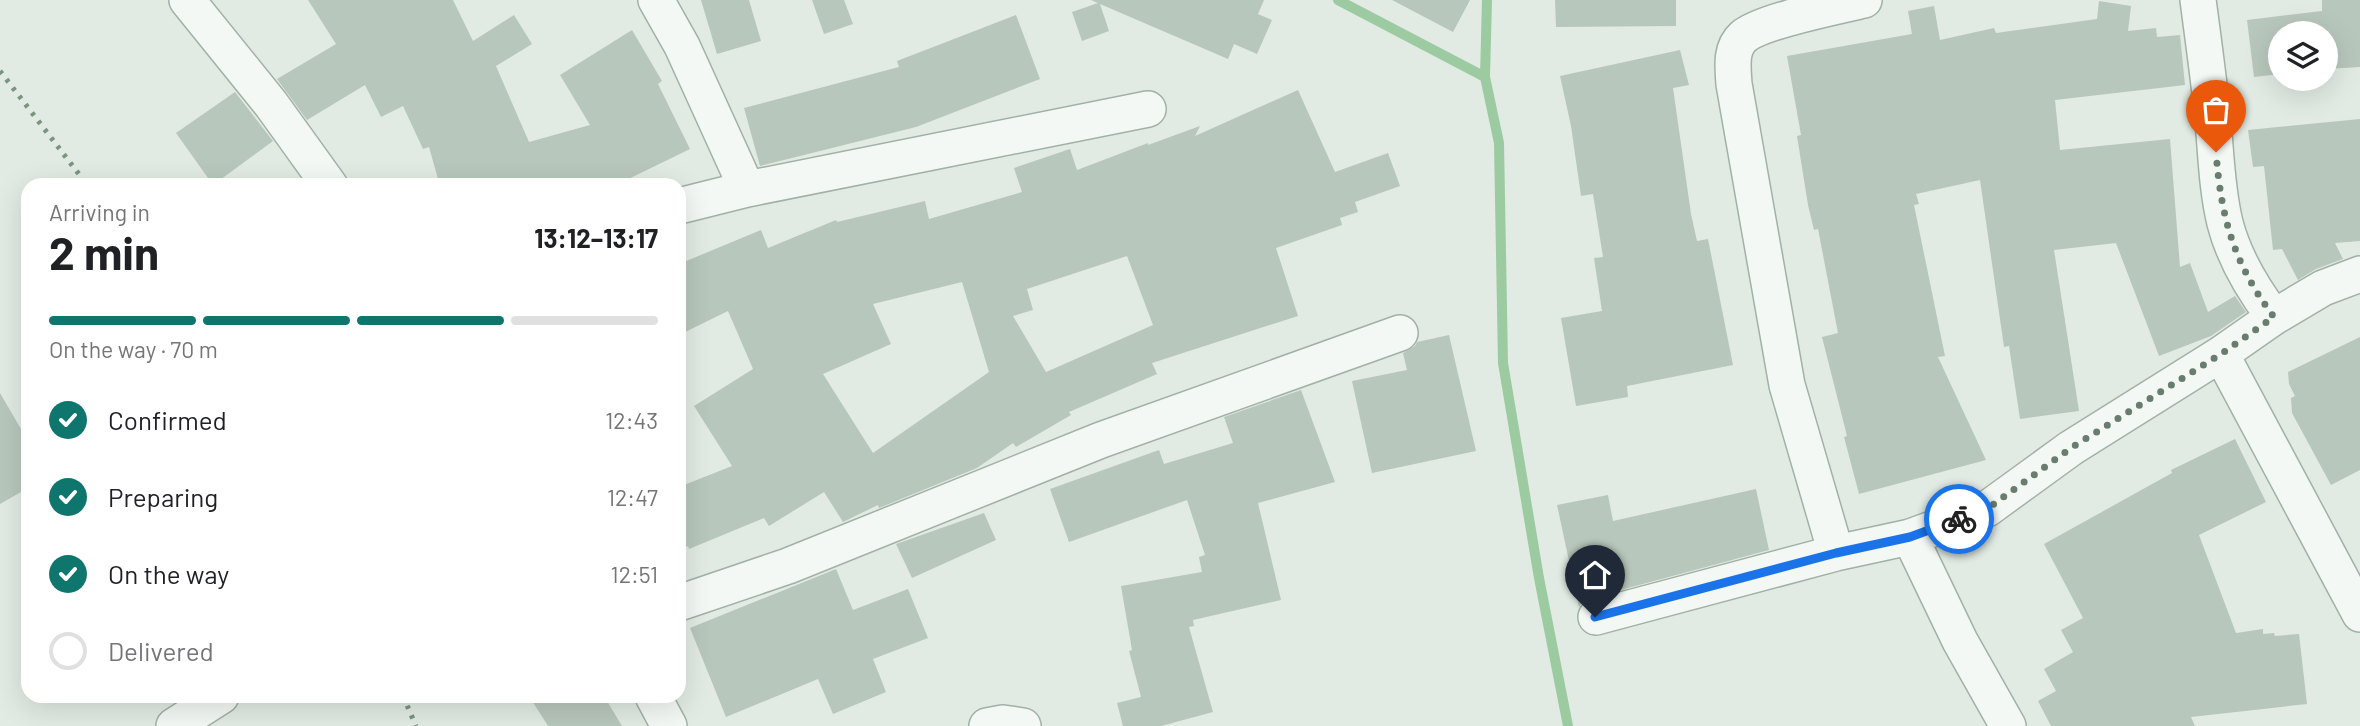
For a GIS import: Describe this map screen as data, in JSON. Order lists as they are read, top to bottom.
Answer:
{
  "page": {
    "heading": ["2 min", "Arriving in", "13:12–13:17"],
    "bar": "On the way · 70 m",
    "list": [
      ["Confirmed", "12:43"],
      ["Preparing", "12:47"],
      ["On the way", "12:51"],
      "Delivered"
    ]
  }
}
